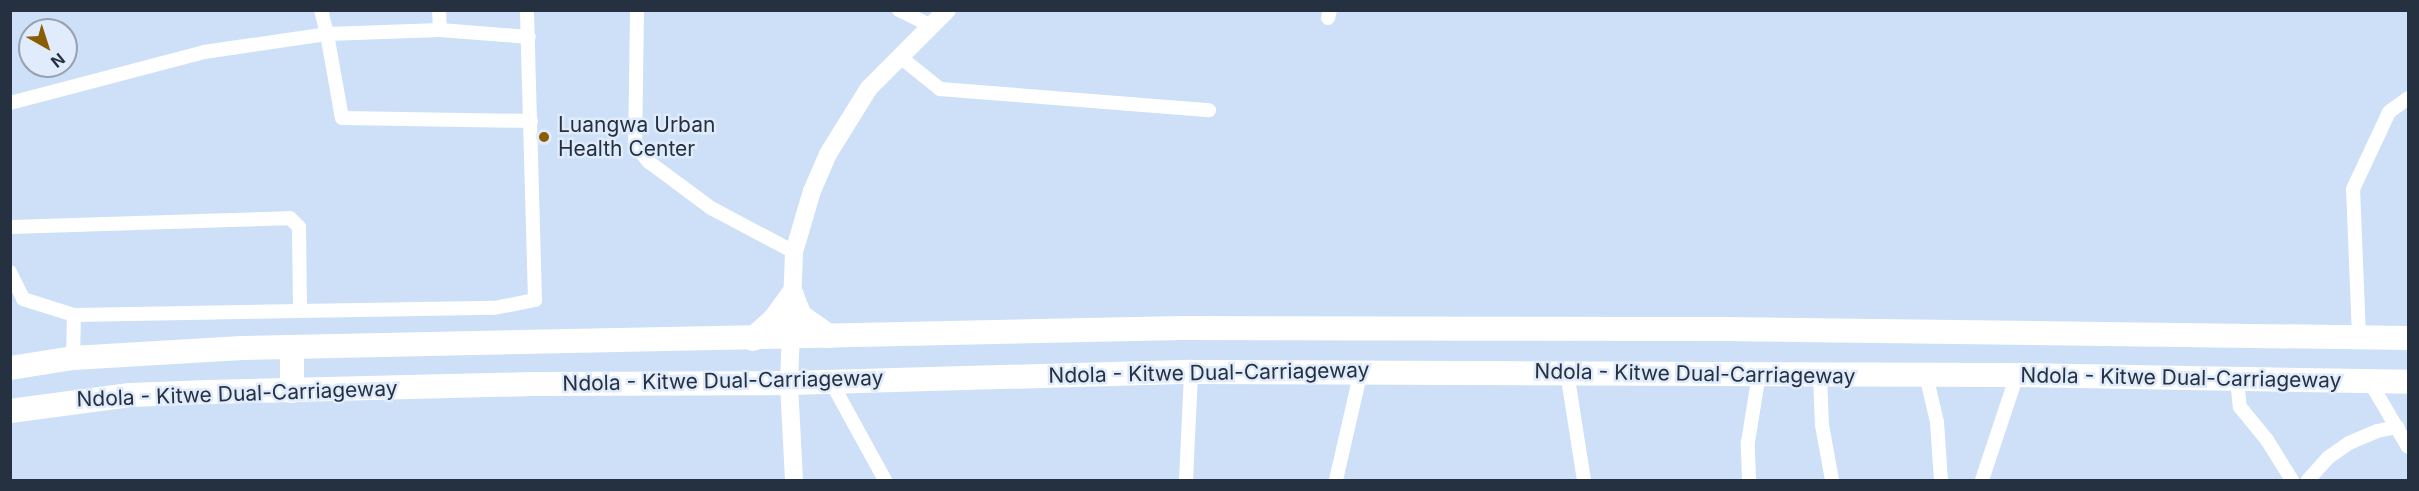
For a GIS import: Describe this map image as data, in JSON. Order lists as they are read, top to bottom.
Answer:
{
  "streets": {
    "highway": ["Ndola - Kitwe Dual-Carriageway"]
  },
  "places": ["Luangwa Urban Health Center"],
  "north": "bottom right"
}
